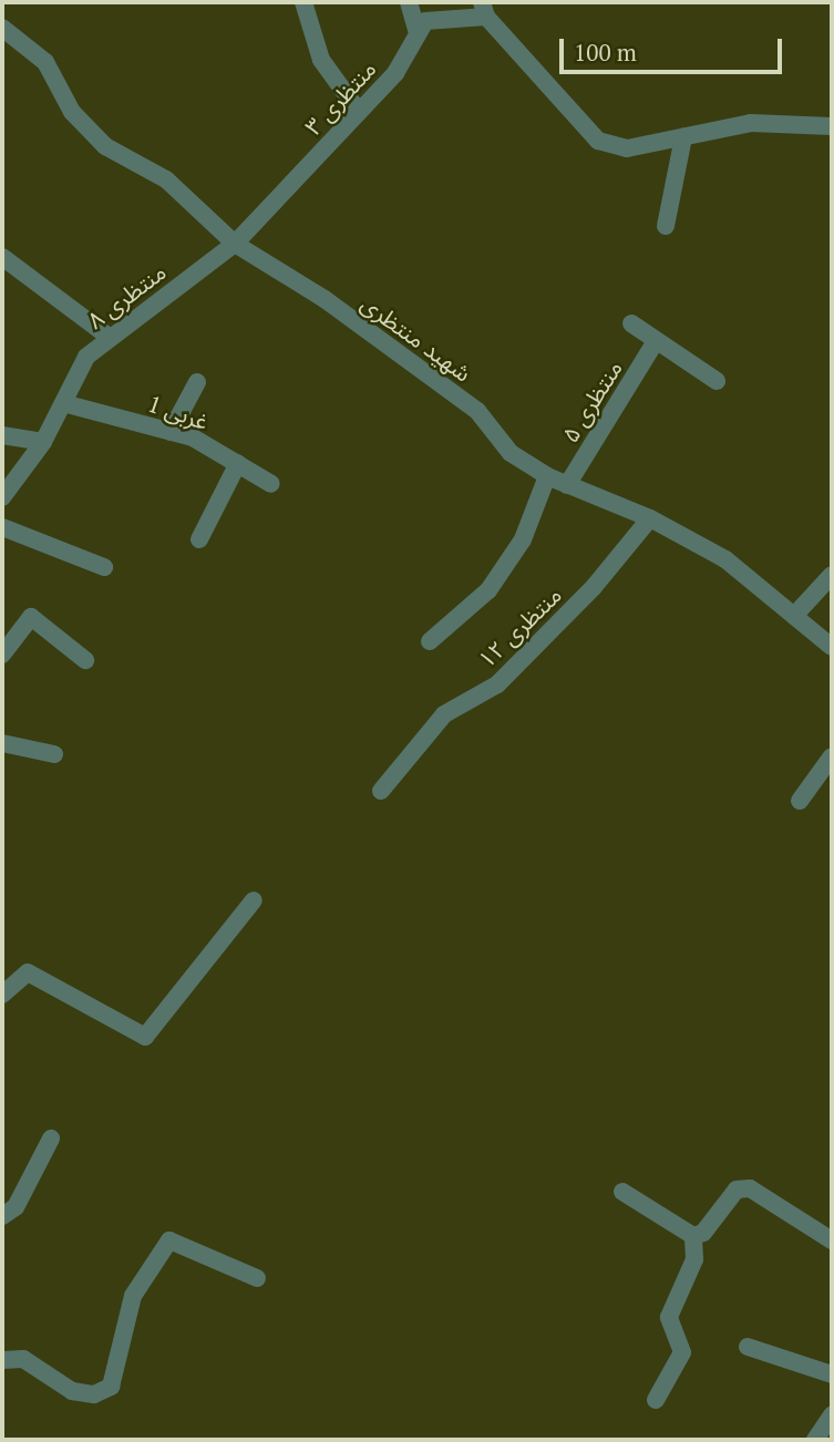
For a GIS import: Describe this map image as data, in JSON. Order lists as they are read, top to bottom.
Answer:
{
  "streets": {
    "street": [
      "منتظری ۳",
      "منتظری ۸",
      "شهید منتظری",
      "منتظری ۵",
      "غربی 1",
      "منتظری ۱۲"
    ]
  },
  "crossings": [
    ["منتظری ۳", "منتظری ۸"],
    ["منتظری ۳", "شهید منتظری"],
    ["منتظری ۸", "شهید منتظری"],
    ["منتظری ۸", "غربی 1"],
    ["شهید منتظری", "منتظری ۵"],
    ["شهید منتظری", "منتظری ۱۲"]
  ],
  "scale_bar": "100 m"
}
